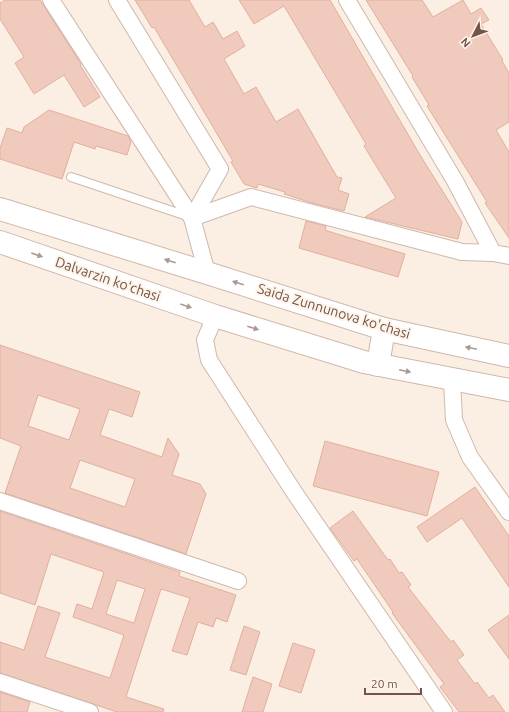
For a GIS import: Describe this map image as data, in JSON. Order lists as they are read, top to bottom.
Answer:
{
  "streets": {
    "main road": ["Dalvarzin koʻchasi", "Saida Zunnunova ko'chasi"]
  },
  "scale_bar": "20 m",
  "north": "bottom left"
}
